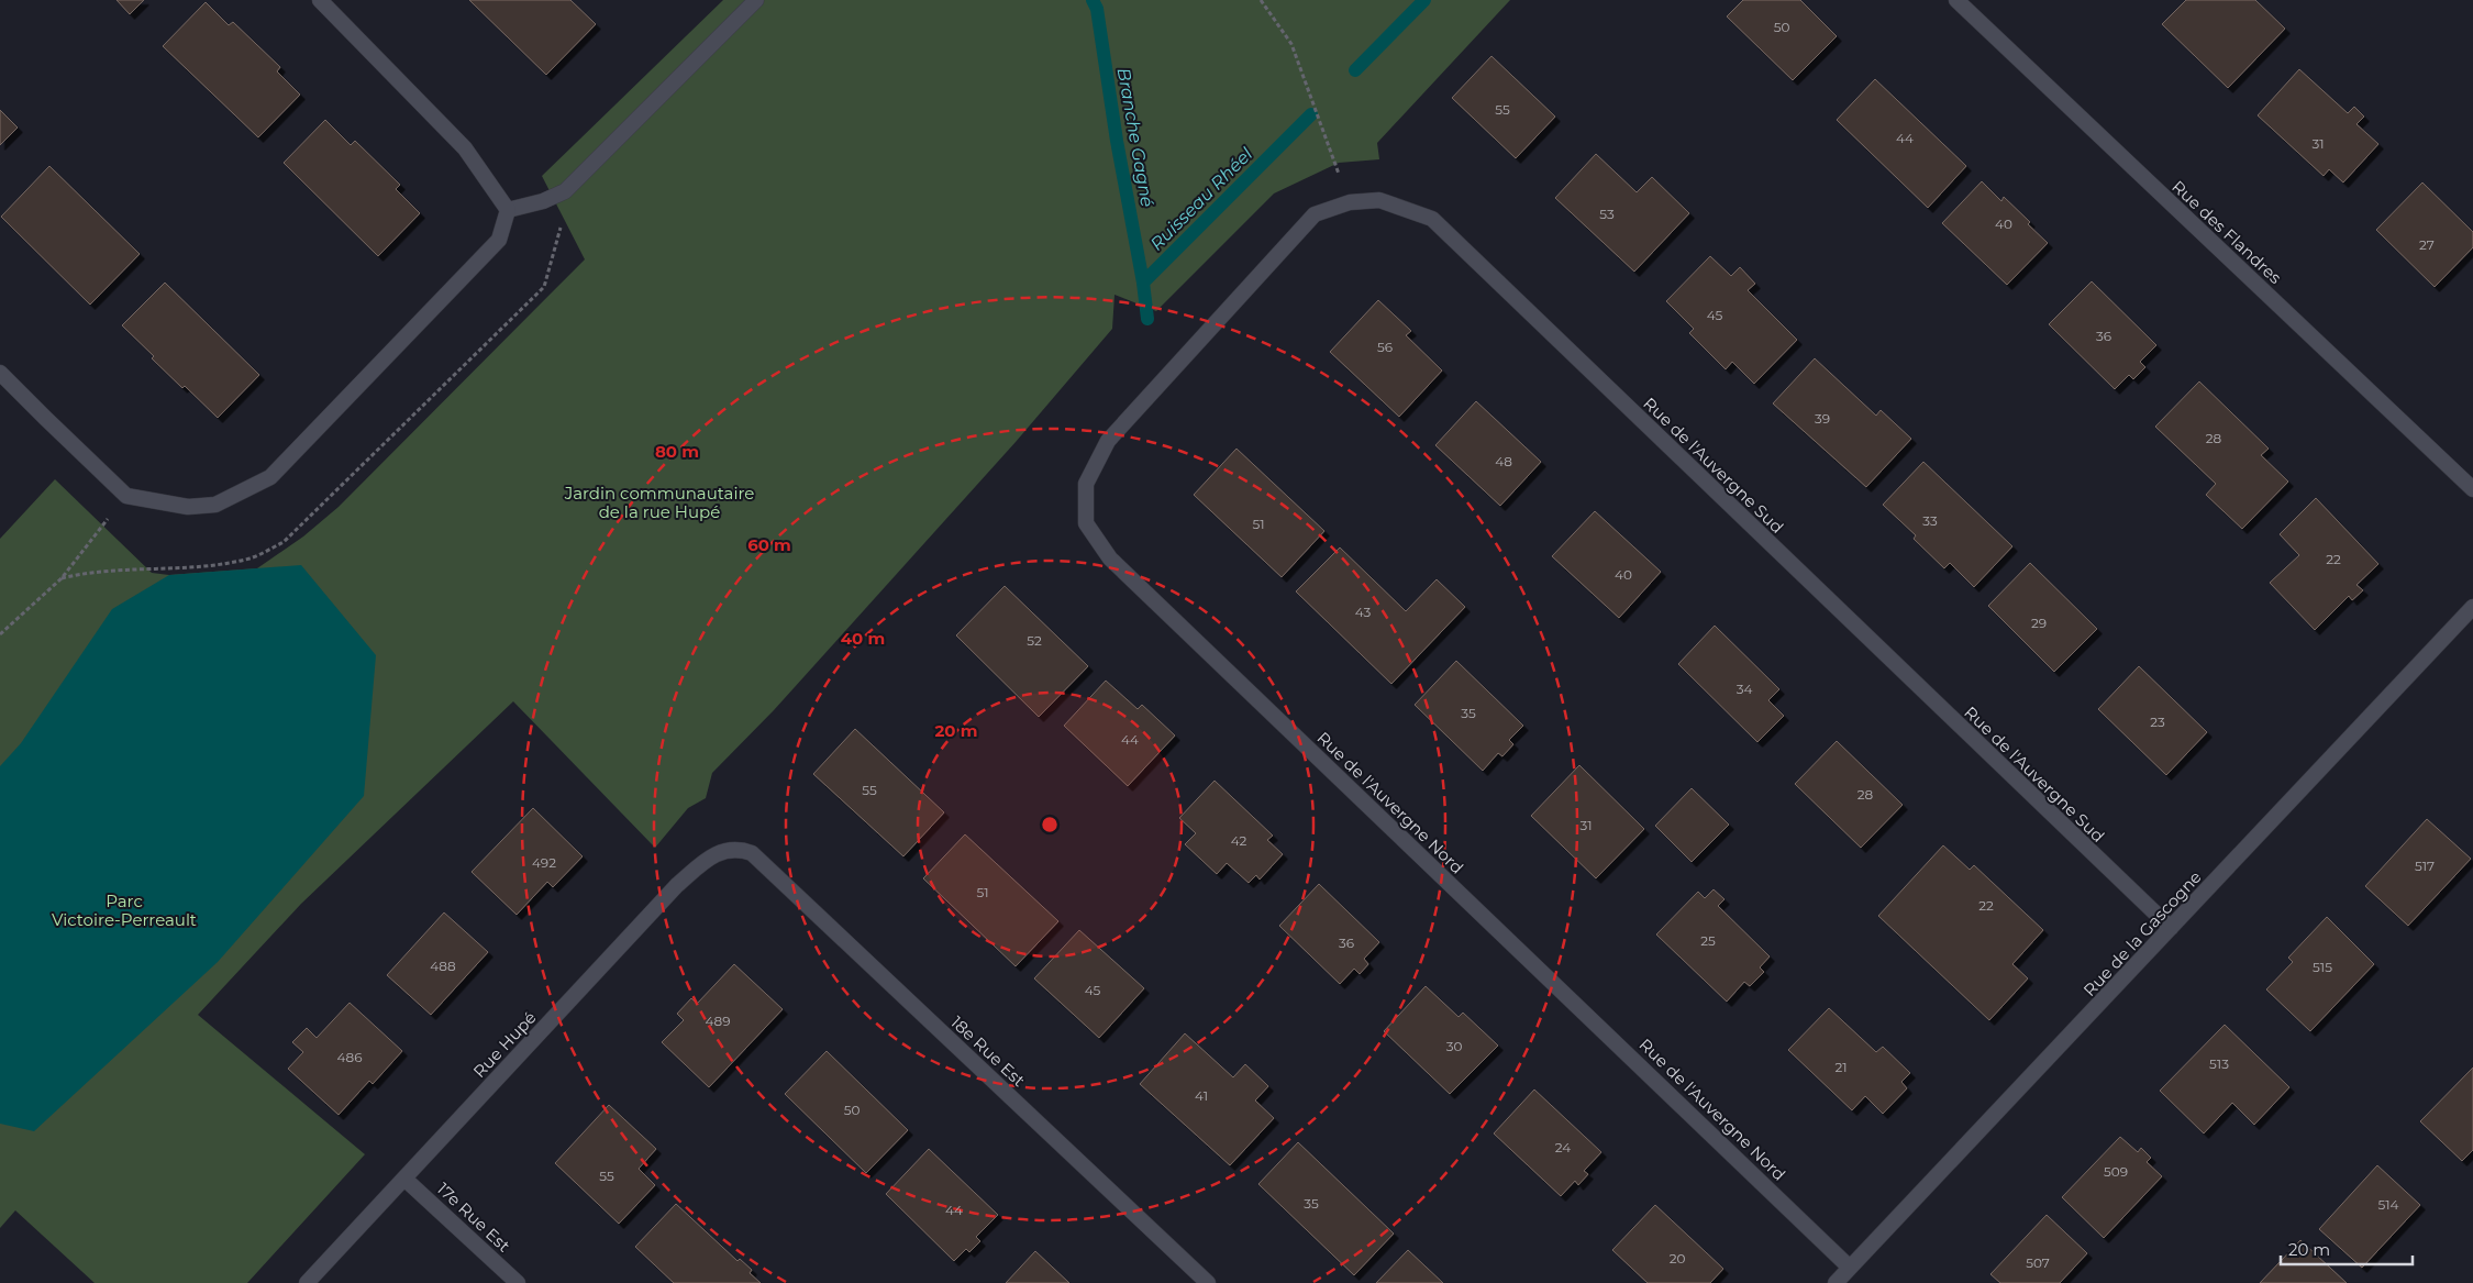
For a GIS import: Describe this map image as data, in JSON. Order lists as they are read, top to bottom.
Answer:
{
  "streets": {
    "street": [
      "Rue des Flandres",
      "Rue de l'Auvergne Sud",
      "Rue de l'Auvergne Nord",
      "Rue de la Gascogne",
      "Rue Hupé",
      "18e Rue Est",
      "17e Rue Est"
    ]
  },
  "crossings": [
    ["Rue de l'Auvergne Sud", "Rue de l'Auvergne Nord"],
    ["Rue de l'Auvergne Sud", "Rue de la Gascogne"],
    ["Rue de l'Auvergne Nord", "Rue de la Gascogne"],
    ["Rue Hupé", "18e Rue Est"],
    ["Rue Hupé", "17e Rue Est"]
  ],
  "water": ["Branche Gagné", "Ruisseau Rhéel"],
  "parks": ["Jardin communautaire de la rue Hupé", "Parc Victoire-Perreault"],
  "house_numbers": [
    "50",
    "55",
    "44",
    "31",
    "53",
    "40",
    "27",
    "45",
    "36",
    "56",
    "39",
    "28",
    "48",
    "33",
    "51",
    "22",
    "40",
    "43",
    "29",
    "52",
    "34",
    "35",
    "23",
    "44",
    "55",
    "28",
    "31",
    "42",
    "492",
    "517",
    "51",
    "22",
    "25",
    "36",
    "488",
    "515",
    "45",
    "489",
    "30",
    "486",
    "513",
    "21",
    "41",
    "50",
    "24",
    "509",
    "55",
    "35",
    "514",
    "44",
    "20",
    "507"
  ],
  "scale_bar": "20 m",
  "rings": [
    "80 m",
    "60 m",
    "40 m",
    "20 m"
  ]
}
